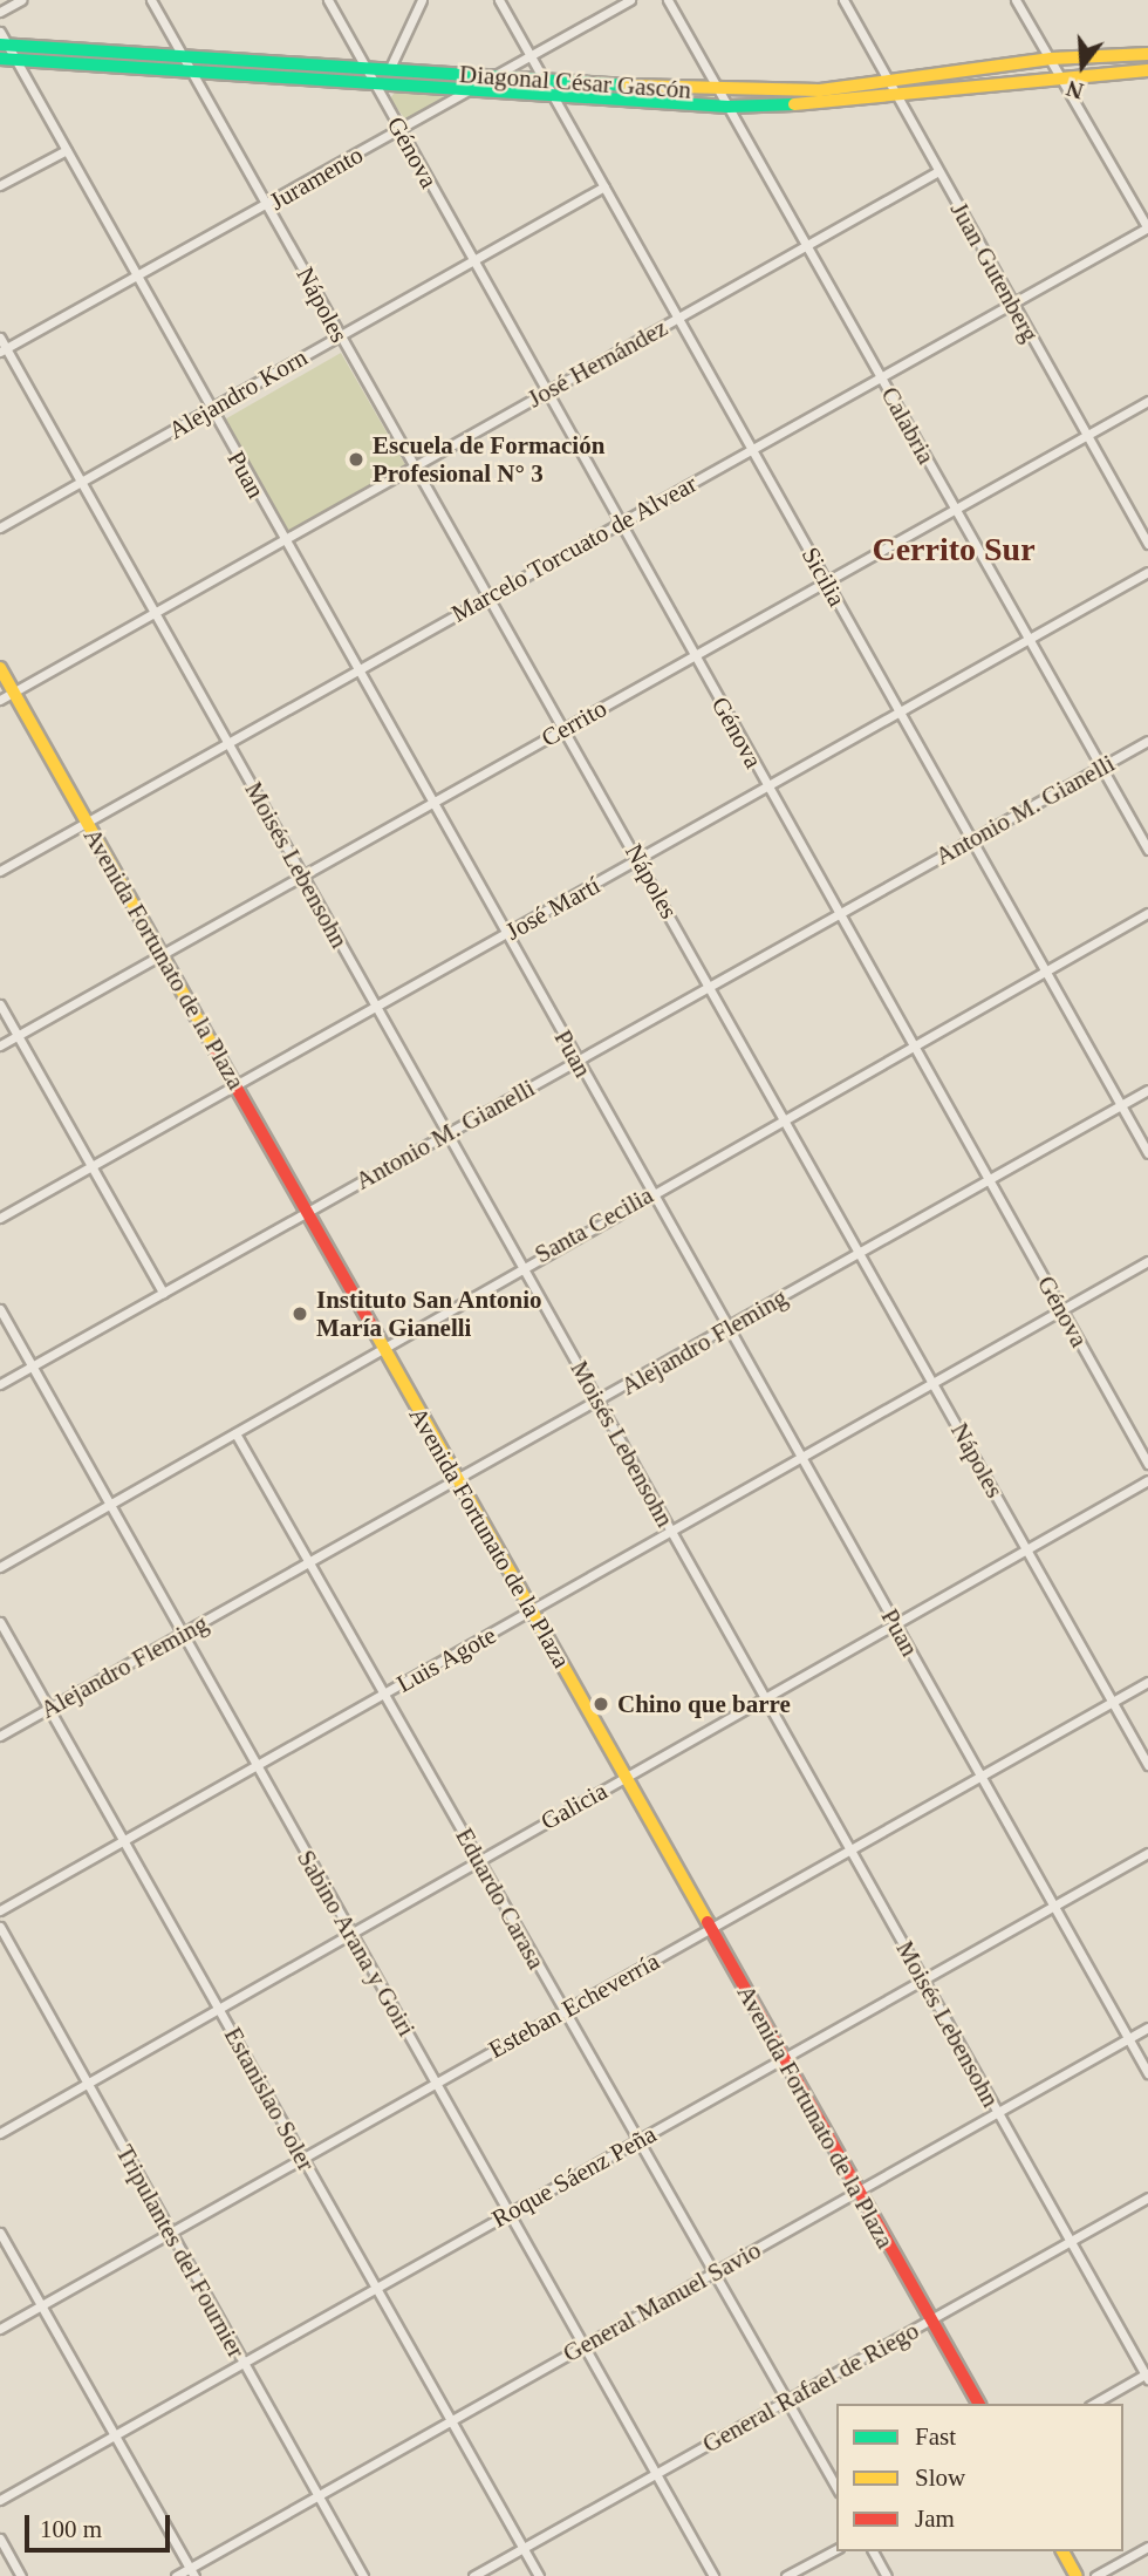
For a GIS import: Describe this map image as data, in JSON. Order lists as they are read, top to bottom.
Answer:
{
  "streets": {
    "street": [
      "Diagonal César Gascón",
      "Génova",
      "Juramento",
      "Juan Gutenberg",
      "Nápoles",
      "José Hernández",
      "Alejandro Korn",
      "Calabria",
      "Puan",
      "Marcelo Torcuato de Alvear",
      "Sicilia",
      "Cerrito",
      "Antonio M. Gianelli",
      "Moisés Lebensohn",
      "José Martí",
      "Avenida Fortunato de la Plaza",
      "Santa Cecilia",
      "Alejandro Fleming",
      "Luis Agote",
      "Galicia",
      "Eduardo Carasa",
      "Sabino Arana y Goiri",
      "Esteban Echeverría",
      "Estanislao Soler",
      "Roque Sáenz Peña",
      "Tripulantes del Fournier",
      "General Manuel Savio",
      "General Rafael de Riego"
    ]
  },
  "crossings": [
    ["Diagonal César Gascón", "Génova"],
    ["Diagonal César Gascón", "Juramento"],
    ["Diagonal César Gascón", "Juan Gutenberg"],
    ["Diagonal César Gascón", "Nápoles"],
    ["Diagonal César Gascón", "Calabria"],
    ["Diagonal César Gascón", "Puan"],
    ["Diagonal César Gascón", "Sicilia"],
    ["Génova", "Juramento"],
    ["Génova", "José Hernández"],
    ["Génova", "Alejandro Korn"],
    ["Génova", "Marcelo Torcuato de Alvear"],
    ["Génova", "Cerrito"],
    ["Génova", "Antonio M. Gianelli"],
    ["Génova", "José Martí"],
    ["Génova", "Santa Cecilia"],
    ["Génova", "Alejandro Fleming"],
    ["Génova", "Luis Agote"],
    ["Juramento", "Nápoles"],
    ["Juramento", "Puan"],
    ["Juramento", "Sicilia"],
    ["Juramento", "Moisés Lebensohn"],
    ["Juan Gutenberg", "José Hernández"],
    ["Juan Gutenberg", "Marcelo Torcuato de Alvear"],
    ["Juan Gutenberg", "Cerrito"],
    ["Nápoles", "José Hernández"],
    ["Nápoles", "Alejandro Korn"],
    ["Nápoles", "Marcelo Torcuato de Alvear"],
    ["Nápoles", "Cerrito"],
    ["Nápoles", "Antonio M. Gianelli"],
    ["Nápoles", "José Martí"],
    ["Nápoles", "Santa Cecilia"],
    ["Nápoles", "Alejandro Fleming"],
    ["Nápoles", "Luis Agote"],
    ["Nápoles", "Galicia"],
    ["Nápoles", "Esteban Echeverría"],
    ["José Hernández", "Calabria"],
    ["José Hernández", "Puan"],
    ["José Hernández", "Sicilia"],
    ["José Hernández", "Moisés Lebensohn"],
    ["José Hernández", "Avenida Fortunato de la Plaza"],
    ["Alejandro Korn", "Puan"],
    ["Alejandro Korn", "Sicilia"],
    ["Alejandro Korn", "Moisés Lebensohn"],
    ["Calabria", "Marcelo Torcuato de Alvear"],
    ["Calabria", "Cerrito"],
    ["Calabria", "Antonio M. Gianelli"],
    ["Calabria", "José Martí"],
    ["Puan", "Marcelo Torcuato de Alvear"],
    ["Puan", "Cerrito"],
    ["Puan", "Antonio M. Gianelli"],
    ["Puan", "José Martí"],
    ["Puan", "Santa Cecilia"],
    ["Puan", "Alejandro Fleming"],
    ["Puan", "Luis Agote"],
    ["Puan", "Galicia"],
    ["Puan", "Esteban Echeverría"],
    ["Puan", "Roque Sáenz Peña"],
    ["Puan", "General Manuel Savio"],
    ["Marcelo Torcuato de Alvear", "Sicilia"],
    ["Marcelo Torcuato de Alvear", "Moisés Lebensohn"],
    ["Marcelo Torcuato de Alvear", "Avenida Fortunato de la Plaza"],
    ["Sicilia", "Cerrito"],
    ["Sicilia", "Antonio M. Gianelli"],
    ["Sicilia", "José Martí"],
    ["Sicilia", "Santa Cecilia"],
    ["Sicilia", "Alejandro Fleming"],
    ["Cerrito", "Moisés Lebensohn"],
    ["Cerrito", "Avenida Fortunato de la Plaza"],
    ["Antonio M. Gianelli", "Moisés Lebensohn"],
    ["Antonio M. Gianelli", "Avenida Fortunato de la Plaza"],
    ["Antonio M. Gianelli", "Sabino Arana y Goiri"],
    ["Moisés Lebensohn", "José Martí"],
    ["Moisés Lebensohn", "Santa Cecilia"],
    ["Moisés Lebensohn", "Alejandro Fleming"],
    ["Moisés Lebensohn", "Luis Agote"],
    ["Moisés Lebensohn", "Galicia"],
    ["Moisés Lebensohn", "Esteban Echeverría"],
    ["Moisés Lebensohn", "Roque Sáenz Peña"],
    ["Moisés Lebensohn", "General Manuel Savio"],
    ["Moisés Lebensohn", "General Rafael de Riego"],
    ["José Martí", "Avenida Fortunato de la Plaza"],
    ["Avenida Fortunato de la Plaza", "Santa Cecilia"],
    ["Avenida Fortunato de la Plaza", "Alejandro Fleming"],
    ["Avenida Fortunato de la Plaza", "Luis Agote"],
    ["Avenida Fortunato de la Plaza", "Galicia"],
    ["Avenida Fortunato de la Plaza", "Esteban Echeverría"],
    ["Avenida Fortunato de la Plaza", "Roque Sáenz Peña"],
    ["Avenida Fortunato de la Plaza", "General Manuel Savio"],
    ["Avenida Fortunato de la Plaza", "General Rafael de Riego"],
    ["Santa Cecilia", "Eduardo Carasa"],
    ["Santa Cecilia", "Sabino Arana y Goiri"],
    ["Alejandro Fleming", "Eduardo Carasa"],
    ["Alejandro Fleming", "Sabino Arana y Goiri"],
    ["Alejandro Fleming", "Estanislao Soler"],
    ["Luis Agote", "Eduardo Carasa"],
    ["Luis Agote", "Sabino Arana y Goiri"],
    ["Luis Agote", "Estanislao Soler"],
    ["Galicia", "Eduardo Carasa"],
    ["Galicia", "Sabino Arana y Goiri"],
    ["Galicia", "Estanislao Soler"],
    ["Galicia", "Tripulantes del Fournier"],
    ["Eduardo Carasa", "Esteban Echeverría"],
    ["Eduardo Carasa", "Roque Sáenz Peña"],
    ["Eduardo Carasa", "General Manuel Savio"],
    ["Eduardo Carasa", "General Rafael de Riego"],
    ["Sabino Arana y Goiri", "Esteban Echeverría"],
    ["Sabino Arana y Goiri", "Roque Sáenz Peña"],
    ["Sabino Arana y Goiri", "General Manuel Savio"],
    ["Sabino Arana y Goiri", "General Rafael de Riego"],
    ["Esteban Echeverría", "Estanislao Soler"],
    ["Esteban Echeverría", "Tripulantes del Fournier"],
    ["Estanislao Soler", "Roque Sáenz Peña"],
    ["Estanislao Soler", "General Manuel Savio"],
    ["Estanislao Soler", "General Rafael de Riego"],
    ["Roque Sáenz Peña", "Tripulantes del Fournier"],
    ["Tripulantes del Fournier", "General Manuel Savio"]
  ],
  "districts": ["Cerrito Sur"],
  "places": ["Escuela de Formación Profesional N° 3", "Instituto San Antonio María Gianelli", "Chino que barre"],
  "legend": ["Fast", "Slow", "Jam"],
  "scale_bar": "100 m",
  "north": "bottom"
}
